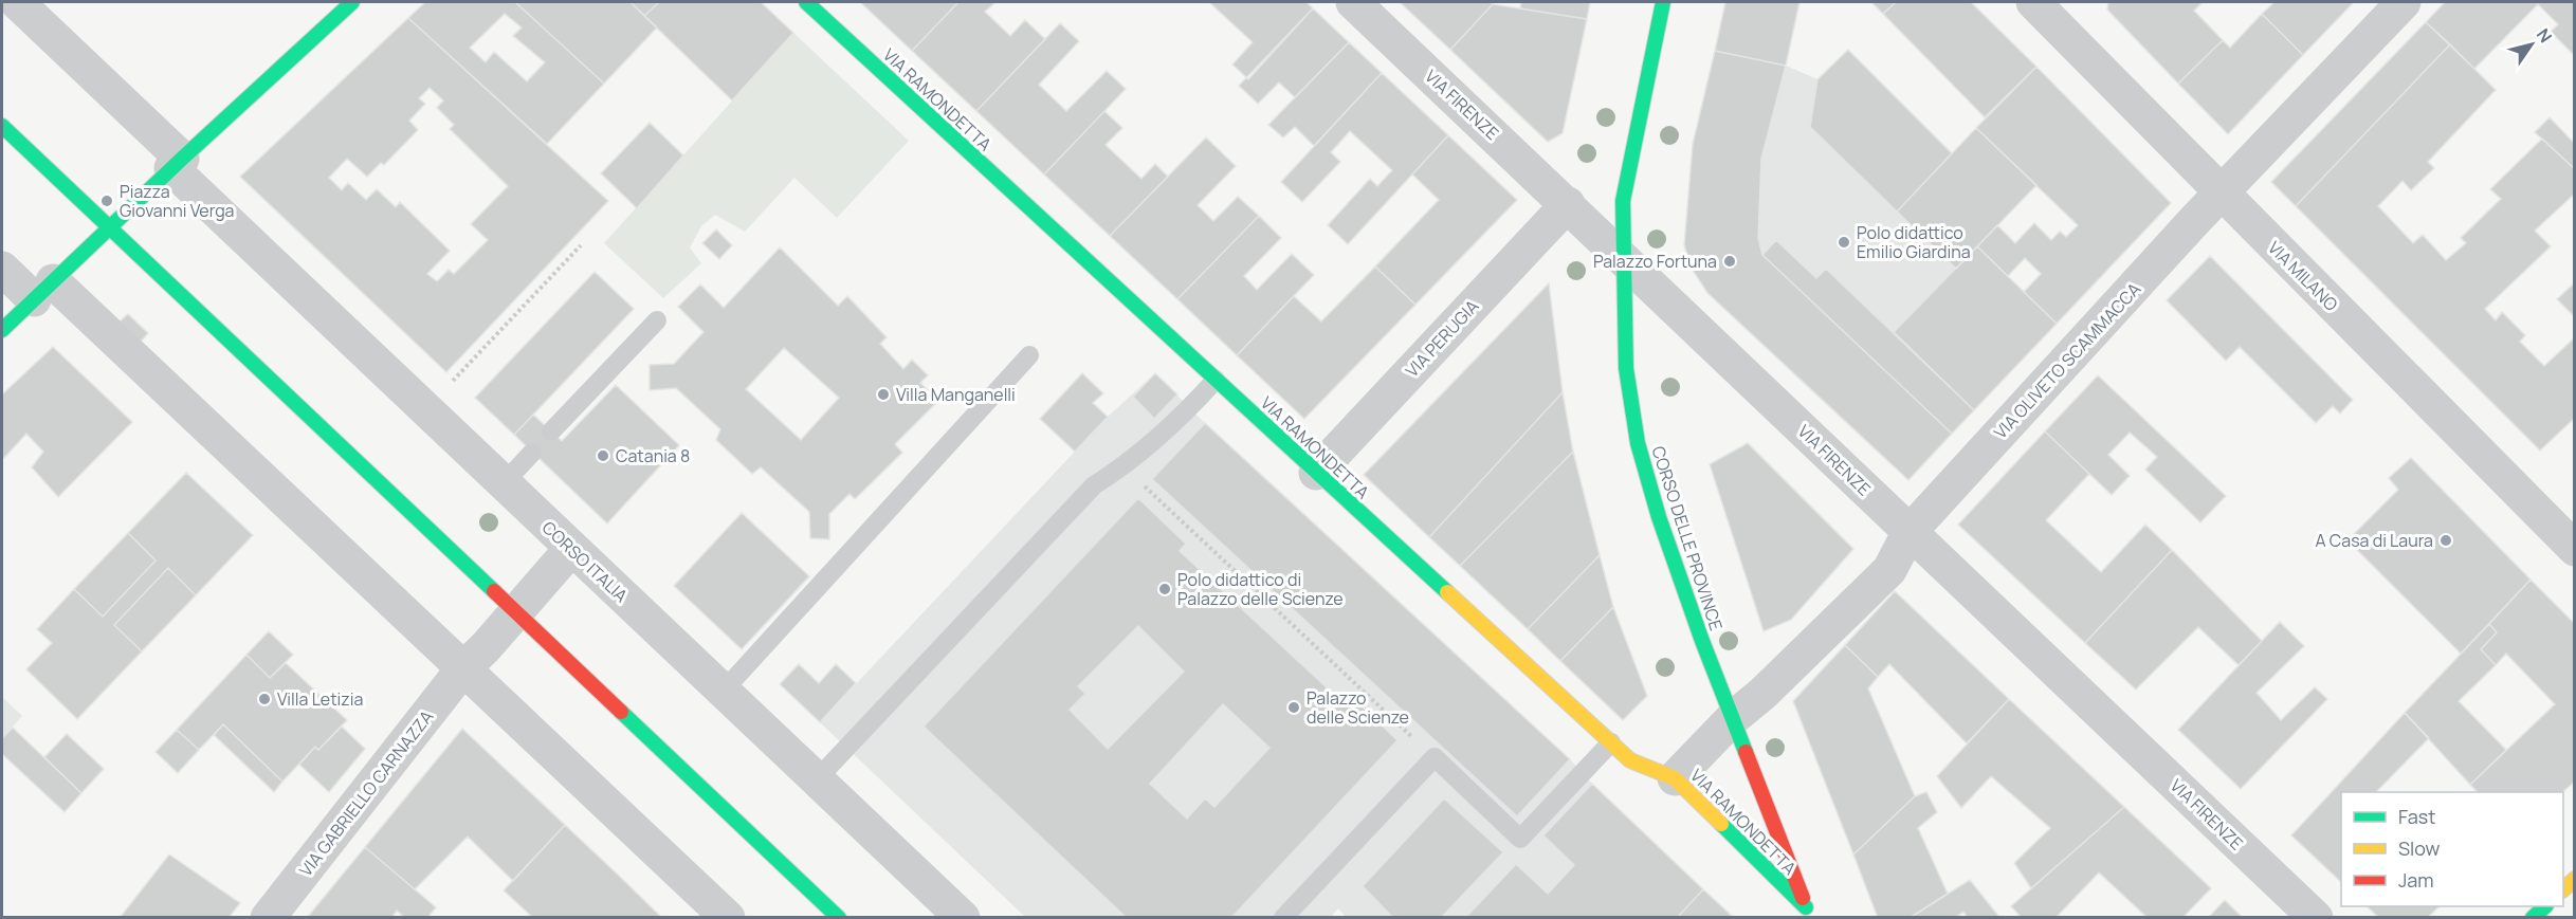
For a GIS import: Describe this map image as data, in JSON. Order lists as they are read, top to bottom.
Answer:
{
  "streets": {
    "main road": ["VIA RAMONDETTA", "CORSO DELLE PROVINCE"],
    "street": [
      "VIA FIRENZE",
      "VIA MILANO",
      "VIA PERUGIA",
      "VIA OLIVETO SCAMMACCA",
      "CORSO ITALIA",
      "VIA GABRIELLO CARNAZZA"
    ]
  },
  "crossings": [
    ["VIA RAMONDETTA", "VIA PERUGIA"],
    ["VIA RAMONDETTA", "VIA OLIVETO SCAMMACCA"],
    ["VIA RAMONDETTA", "CORSO DELLE PROVINCE"],
    ["VIA FIRENZE", "VIA PERUGIA"],
    ["VIA FIRENZE", "VIA OLIVETO SCAMMACCA"],
    ["VIA FIRENZE", "CORSO DELLE PROVINCE"],
    ["VIA MILANO", "VIA OLIVETO SCAMMACCA"],
    ["VIA OLIVETO SCAMMACCA", "CORSO DELLE PROVINCE"],
    ["CORSO ITALIA", "VIA GABRIELLO CARNAZZA"]
  ],
  "places": [
    "Piazza Giovanni Verga",
    "Polo didattico Emilio Giardina",
    "Palazzo Fortuna",
    "Villa Manganelli",
    "Catania 8",
    "A Casa di Laura",
    "Polo didattico di Palazzo delle Scienze",
    "Villa Letizia",
    "Palazzo delle Scienze"
  ],
  "legend": ["Fast", "Slow", "Jam"],
  "north": "top right"
}
